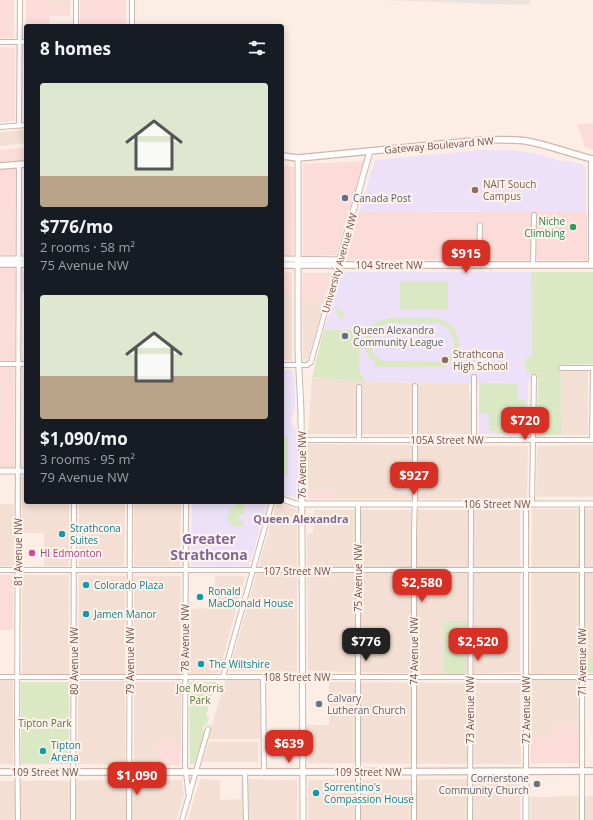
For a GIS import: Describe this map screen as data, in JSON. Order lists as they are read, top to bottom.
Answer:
{
  "streets": {
    "main road": ["Gateway Boulevard NW", "104 Street NW", "109 Street NW"],
    "street": [
      "University Avenue NW",
      "105A Street NW",
      "76 Avenue NW",
      "106 Street NW",
      "81 Avenue NW",
      "107 Street NW",
      "75 Avenue NW",
      "78 Avenue NW",
      "74 Avenue NW",
      "80 Avenue NW",
      "79 Avenue NW",
      "71 Avenue NW",
      "108 Street NW",
      "73 Avenue NW",
      "72 Avenue NW"
    ]
  },
  "crossings": [
    ["Gateway Boulevard NW", "University Avenue NW"],
    ["Gateway Boulevard NW", "76 Avenue NW"],
    ["University Avenue NW", "104 Street NW"],
    ["University Avenue NW", "76 Avenue NW"],
    ["104 Street NW", "76 Avenue NW"],
    ["105A Street NW", "76 Avenue NW"],
    ["105A Street NW", "74 Avenue NW"],
    ["105A Street NW", "72 Avenue NW"],
    ["76 Avenue NW", "106 Street NW"],
    ["76 Avenue NW", "107 Street NW"],
    ["76 Avenue NW", "108 Street NW"],
    ["76 Avenue NW", "109 Street NW"],
    ["106 Street NW", "75 Avenue NW"],
    ["106 Street NW", "74 Avenue NW"],
    ["106 Street NW", "71 Avenue NW"],
    ["106 Street NW", "73 Avenue NW"],
    ["106 Street NW", "72 Avenue NW"],
    ["81 Avenue NW", "107 Street NW"],
    ["81 Avenue NW", "108 Street NW"],
    ["81 Avenue NW", "109 Street NW"],
    ["107 Street NW", "75 Avenue NW"],
    ["107 Street NW", "78 Avenue NW"],
    ["107 Street NW", "74 Avenue NW"],
    ["107 Street NW", "80 Avenue NW"],
    ["107 Street NW", "79 Avenue NW"],
    ["107 Street NW", "71 Avenue NW"],
    ["107 Street NW", "73 Avenue NW"],
    ["107 Street NW", "72 Avenue NW"],
    ["75 Avenue NW", "108 Street NW"],
    ["75 Avenue NW", "109 Street NW"],
    ["78 Avenue NW", "108 Street NW"],
    ["78 Avenue NW", "109 Street NW"],
    ["74 Avenue NW", "108 Street NW"],
    ["74 Avenue NW", "109 Street NW"],
    ["80 Avenue NW", "108 Street NW"],
    ["80 Avenue NW", "109 Street NW"],
    ["79 Avenue NW", "108 Street NW"],
    ["79 Avenue NW", "109 Street NW"],
    ["71 Avenue NW", "108 Street NW"],
    ["71 Avenue NW", "109 Street NW"],
    ["108 Street NW", "73 Avenue NW"],
    ["108 Street NW", "72 Avenue NW"],
    ["73 Avenue NW", "109 Street NW"],
    ["72 Avenue NW", "109 Street NW"]
  ],
  "districts": ["Queen Alexandra", "Greater Strathcona"],
  "parks": ["Joe Morris Park", "Tipton Park"],
  "places": [
    "NAIT Souch Campus",
    "Canada Post",
    "Niche Climbing",
    "Queen Alexandra Community League",
    "Strathcona High School",
    "Strathcona Suites",
    "HI Edmonton",
    "Colorado Plaza",
    "Ronald MacDonald House",
    "Jamen Manor",
    "The Wiltshire",
    "Calvary Lutheran Church",
    "Tipton Arena",
    "Cornerstone Community Church",
    "Sorrentino's Compassion House"
  ],
  "page": {
    "heading": "8 homes",
    "list": [
      {
        "name": "$776/mo",
        "note": "2 rooms · 58 m² · 75 Avenue NW"
      },
      {
        "name": "$1,090/mo",
        "note": "3 rooms · 95 m² · 79 Avenue NW"
      }
    ],
    "price": [
      "$915",
      "$720",
      "$927",
      "$2,580",
      "$776",
      "$2,520",
      "$639",
      "$1,090"
    ]
  }
}
